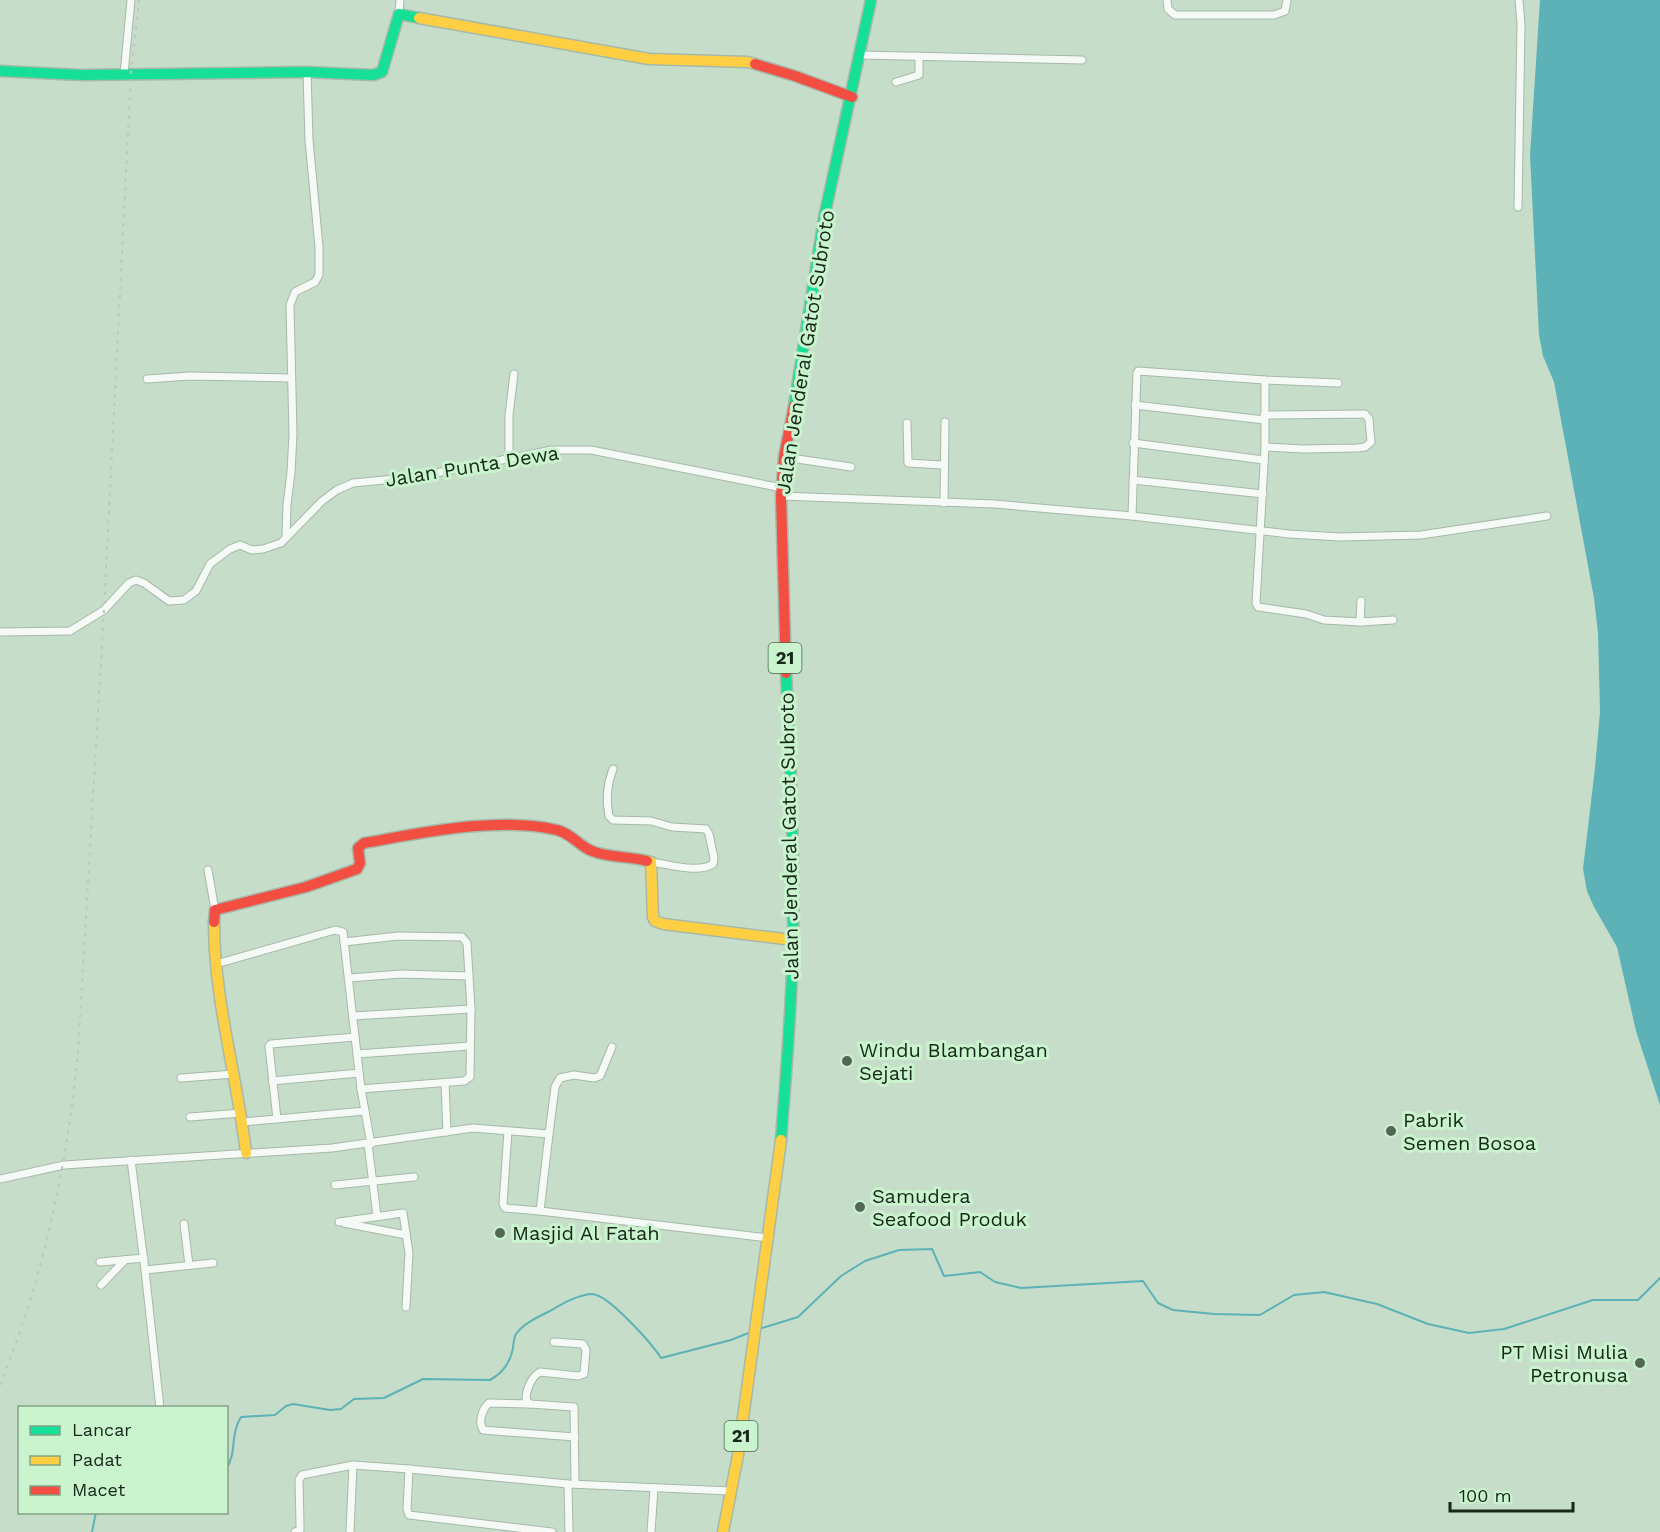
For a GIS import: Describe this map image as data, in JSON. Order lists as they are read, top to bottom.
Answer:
{
  "streets": {
    "main road": ["Jalan Jenderal Gatot Subroto", "21"],
    "street": ["Jalan Punta Dewa"]
  },
  "crossings": [
    ["Jalan Jenderal Gatot Subroto", "Jalan Punta Dewa"]
  ],
  "places": [
    "Windu Blambangan Sejati",
    "Pabrik Semen Bosoa",
    "Samudera Seafood Produk",
    "Masjid Al Fatah",
    "PT Misi Mulia Petronusa"
  ],
  "legend": ["Lancar", "Padat", "Macet"],
  "scale_bar": "100 m"
}
